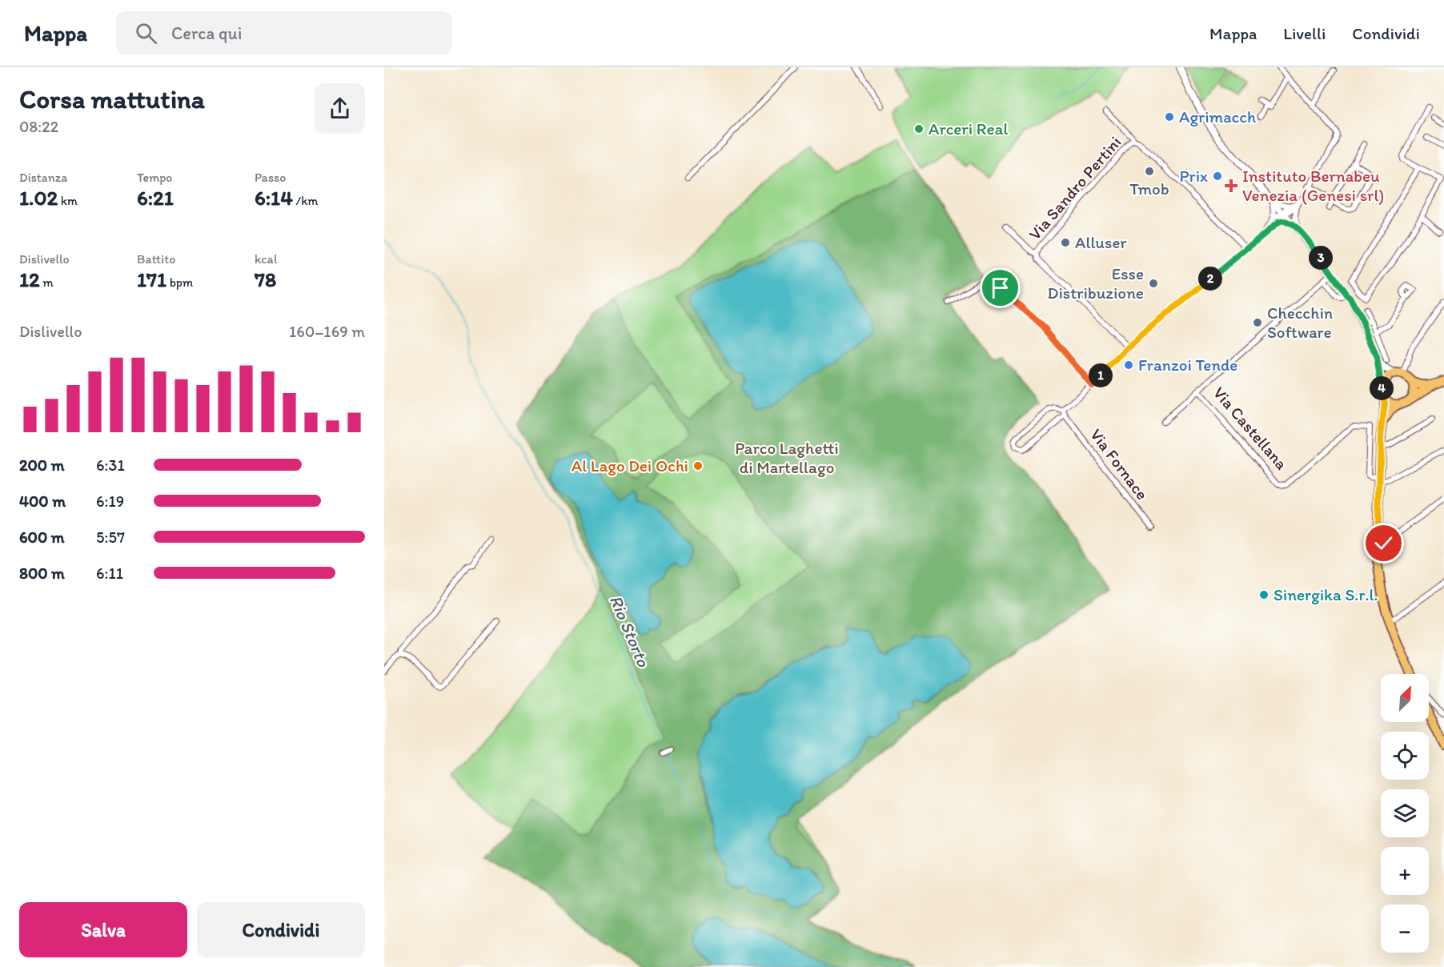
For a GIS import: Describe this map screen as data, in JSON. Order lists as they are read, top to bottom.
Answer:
{
  "streets": {
    "street": ["Via Sandro Pertini", "Via Castellana", "Via Fornace"]
  },
  "water": ["Rio Storto"],
  "parks": ["Parco Laghetti di Martellago"],
  "places": {
    "other": [
      "Agrimacch",
      "Arceri Real",
      "Tmob",
      "Prix",
      "Alluser",
      "Esse Distribuzione",
      "Checchin Software",
      "Franzoi Tende",
      "Al Lago Dei Ochi",
      "Sinergika S.r.l."
    ],
    "health": ["Instituto Bernabeu Venezia (Genesi srl)"]
  },
  "north": "top right",
  "page": {
    "header": "Mappa",
    "search": "Cerca qui",
    "nav": ["Mappa", "Livelli", "Condividi"],
    "heading": ["Corsa mattutina", "08:22"],
    "stats": [
      ["Distanza", "1.02 km"],
      ["Tempo", "6:21"],
      ["Passo", "6:14 /km"],
      ["Dislivello", "12 m"],
      ["Battito", "171 bpm"],
      ["kcal", "78"]
    ],
    "pins": [
      "3",
      "2",
      "1",
      "4"
    ],
    "chart": ["Dislivello", "160–169 m"],
    "list": [
      {
        "name": "200 m",
        "note": "6:31"
      },
      {
        "name": "400 m",
        "note": "6:19"
      },
      {
        "name": "600 m",
        "note": "5:57"
      },
      {
        "name": "800 m",
        "note": "6:11"
      }
    ],
    "map_buttons": ["+", "−"],
    "buttons": ["Salva", "Condividi"]
  }
}
